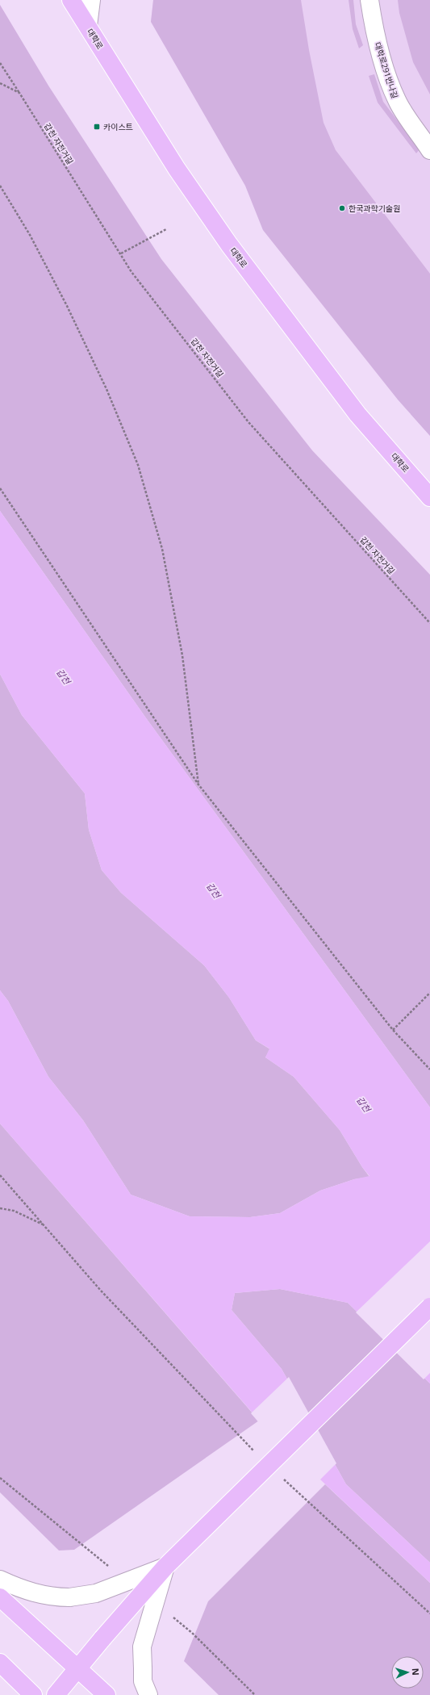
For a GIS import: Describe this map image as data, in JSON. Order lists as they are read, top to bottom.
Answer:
{
  "streets": {
    "main road": ["대학로"],
    "street": ["대학로291번나길"],
    "path": ["갑천 자전거길"]
  },
  "water": ["갑천"],
  "places": {
    "transit": ["카이스트"],
    "other": ["한국과학기술원"]
  },
  "north": "right"
}
